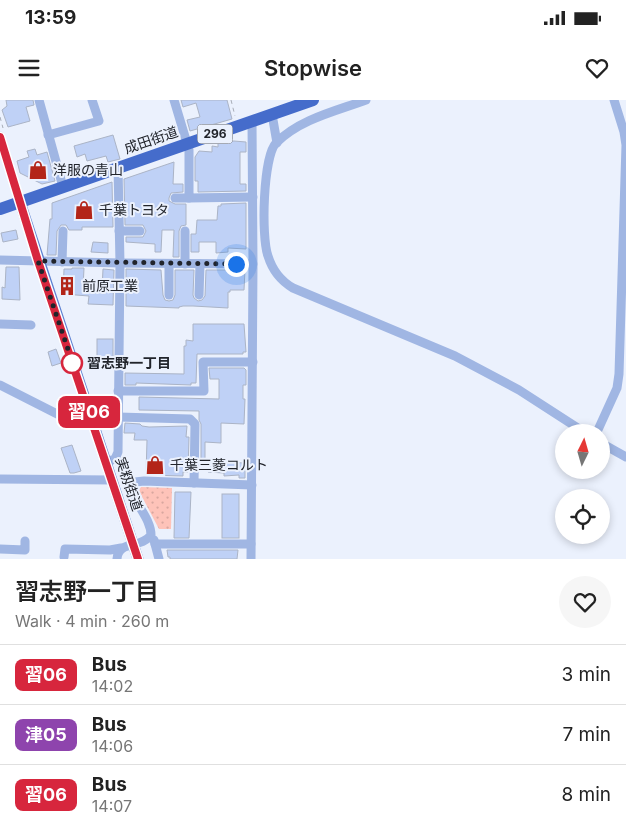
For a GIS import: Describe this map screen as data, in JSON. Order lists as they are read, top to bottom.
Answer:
{
  "streets": {
    "highway": ["296", "成田街道"],
    "main road": ["実籾街道"]
  },
  "crossings": [
    ["成田街道", "実籾街道"]
  ],
  "places": {
    "shop": ["洋服の青山", "千葉トヨタ", "千葉三菱コルト"],
    "building": ["前原工業"],
    "other": ["習志野一丁目"]
  },
  "lines": ["bus line 習06"],
  "north": "top",
  "page": {
    "status": "13:59",
    "header": "Stopwise",
    "on_map": "習06",
    "heading": ["習志野一丁目", "Walk · 4 min · 260 m"],
    "list": [
      {
        "mark": "習06",
        "name": "Bus",
        "note": "14:02",
        "value": "3 min"
      },
      {
        "mark": "津05",
        "name": "Bus",
        "note": "14:06",
        "value": "7 min"
      },
      {
        "mark": "習06",
        "name": "Bus",
        "note": "14:07",
        "value": "8 min"
      }
    ]
  }
}
